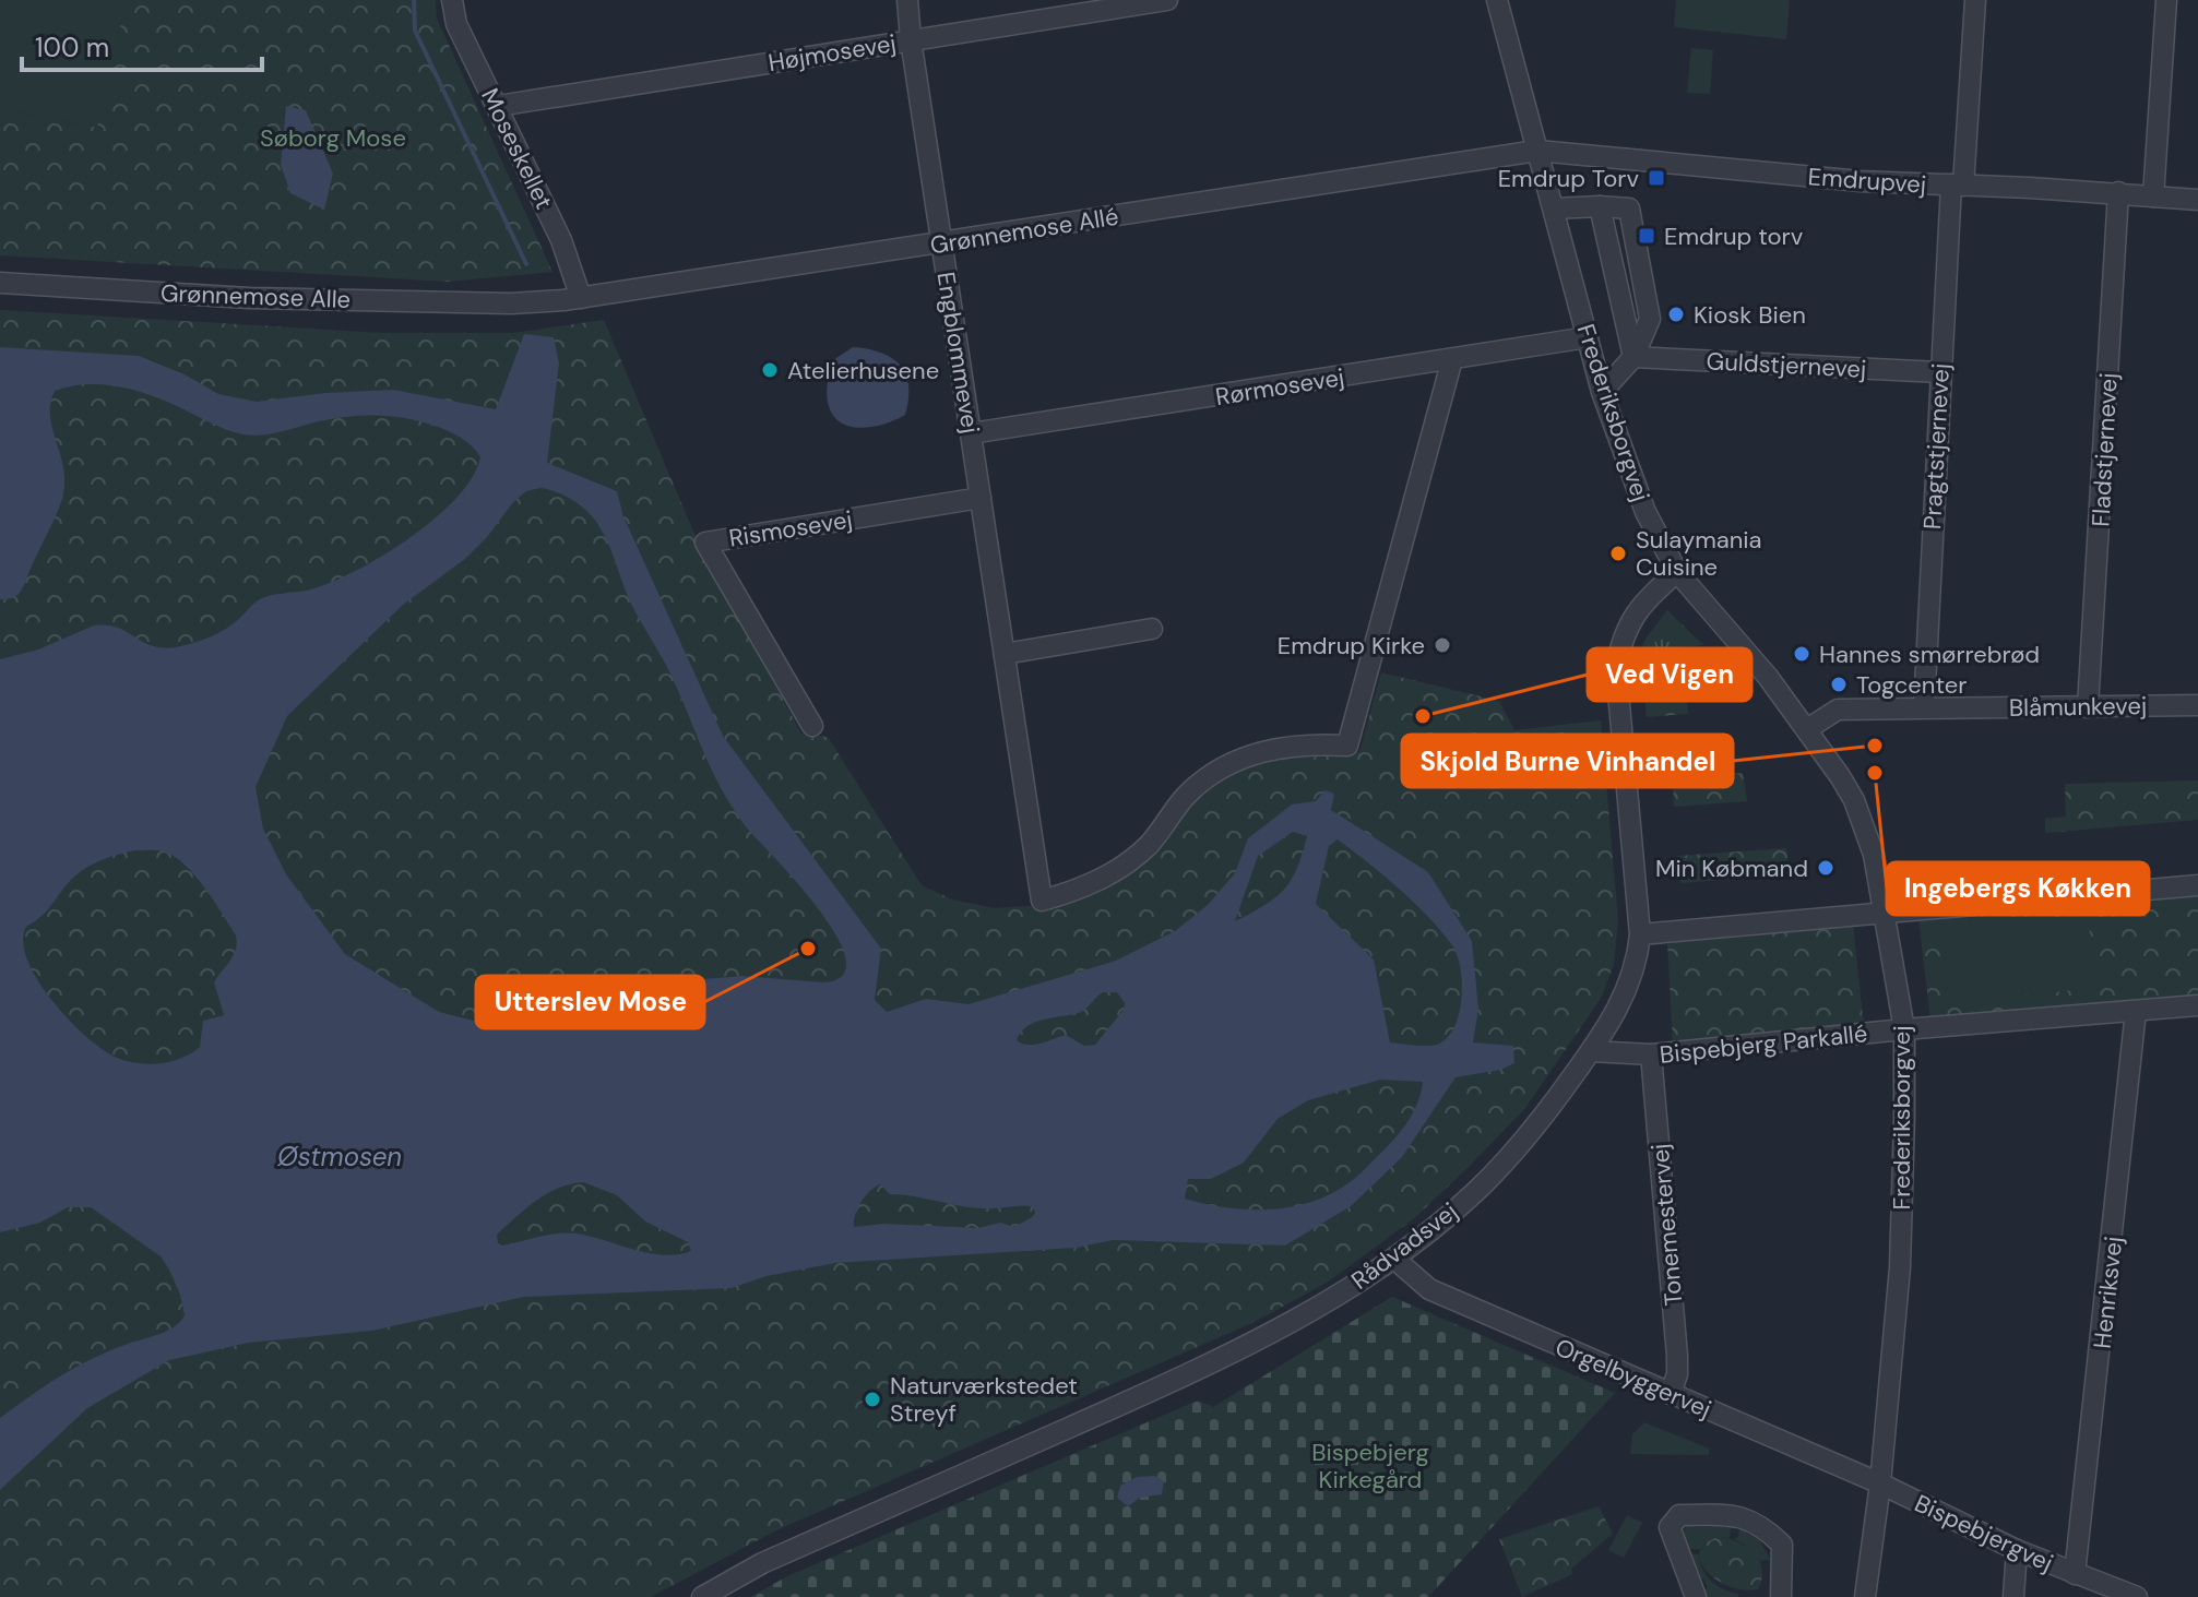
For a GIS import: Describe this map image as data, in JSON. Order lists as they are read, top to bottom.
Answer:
{
  "streets": {
    "street": [
      "Højmosevej",
      "Moseskellet",
      "Emdrupvej",
      "Grønnemose Allé",
      "Grønnemose Alle",
      "Engblommevej",
      "Guldstjernevej",
      "Rørmosevej",
      "Frederiksborgvej",
      "Pragtstjernevej",
      "Fladstjernevej",
      "Rismosevej",
      "Blåmunkevej",
      "Bispebjerg Parkallé",
      "Tonemestervej",
      "Rådvadsvej",
      "Henriksvej",
      "Orgelbyggervej",
      "Bispebjergvej"
    ]
  },
  "crossings": [
    ["Højmosevej", "Moseskellet"],
    ["Højmosevej", "Engblommevej"],
    ["Moseskellet", "Grønnemose Allé"],
    ["Emdrupvej", "Grønnemose Allé"],
    ["Emdrupvej", "Frederiksborgvej"],
    ["Emdrupvej", "Pragtstjernevej"],
    ["Emdrupvej", "Fladstjernevej"],
    ["Grønnemose Allé", "Grønnemose Alle"],
    ["Grønnemose Allé", "Engblommevej"],
    ["Grønnemose Allé", "Frederiksborgvej"],
    ["Engblommevej", "Rørmosevej"],
    ["Engblommevej", "Rismosevej"],
    ["Guldstjernevej", "Pragtstjernevej"],
    ["Rørmosevej", "Frederiksborgvej"],
    ["Frederiksborgvej", "Blåmunkevej"],
    ["Frederiksborgvej", "Bispebjerg Parkallé"],
    ["Frederiksborgvej", "Rådvadsvej"],
    ["Frederiksborgvej", "Orgelbyggervej"],
    ["Frederiksborgvej", "Bispebjergvej"],
    ["Pragtstjernevej", "Blåmunkevej"],
    ["Fladstjernevej", "Blåmunkevej"],
    ["Bispebjerg Parkallé", "Tonemestervej"],
    ["Bispebjerg Parkallé", "Rådvadsvej"],
    ["Bispebjerg Parkallé", "Henriksvej"],
    ["Tonemestervej", "Orgelbyggervej"],
    ["Rådvadsvej", "Orgelbyggervej"],
    ["Henriksvej", "Bispebjergvej"],
    ["Orgelbyggervej", "Bispebjergvej"]
  ],
  "water": ["Østmosen"],
  "parks": ["Søborg Mose", "Bispebjerg Kirkegård"],
  "places": {
    "transit": ["Emdrup Torv", "Emdrup torv"],
    "other": [
      "Kiosk Bien",
      "Atelierhusene",
      "Sulaymania Cuisine",
      "Emdrup Kirke",
      "Hannes smørrebrød",
      "Togcenter",
      "Ved Vigen",
      "Skjold Burne Vinhandel",
      "Ingebergs Køkken",
      "Min Købmand",
      "Utterslev Mose",
      "Naturværkstedet Streyf"
    ]
  },
  "scale_bar": "100 m"
}
